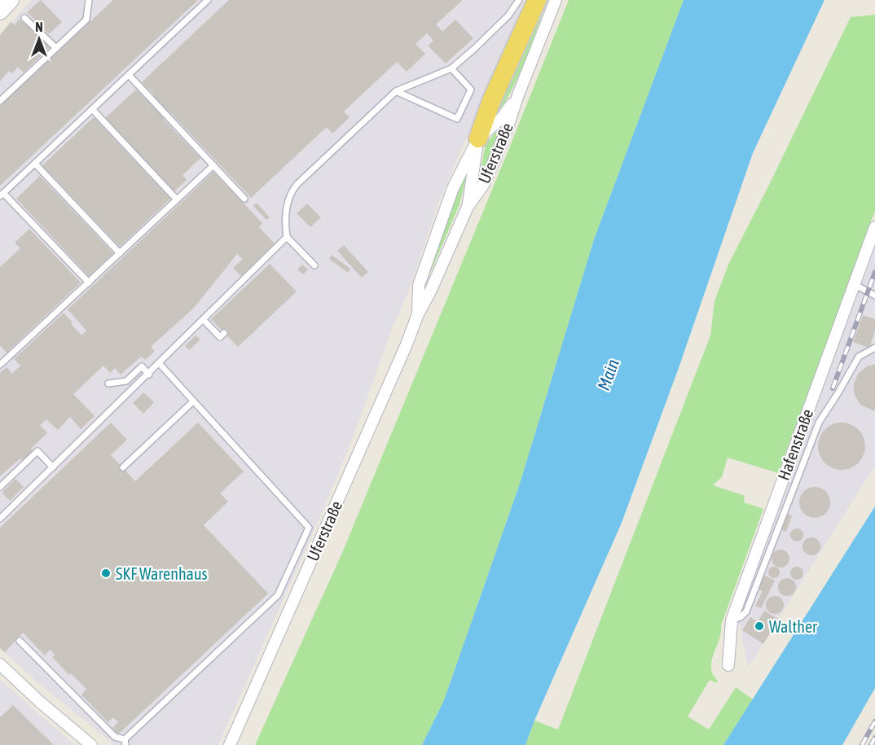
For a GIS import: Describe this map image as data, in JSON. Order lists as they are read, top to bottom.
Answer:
{
  "streets": {
    "street": ["Uferstraße", "Hafenstraße"]
  },
  "water": ["Main"],
  "places": ["SKF Warenhaus", "Walther"],
  "north": "top"
}
